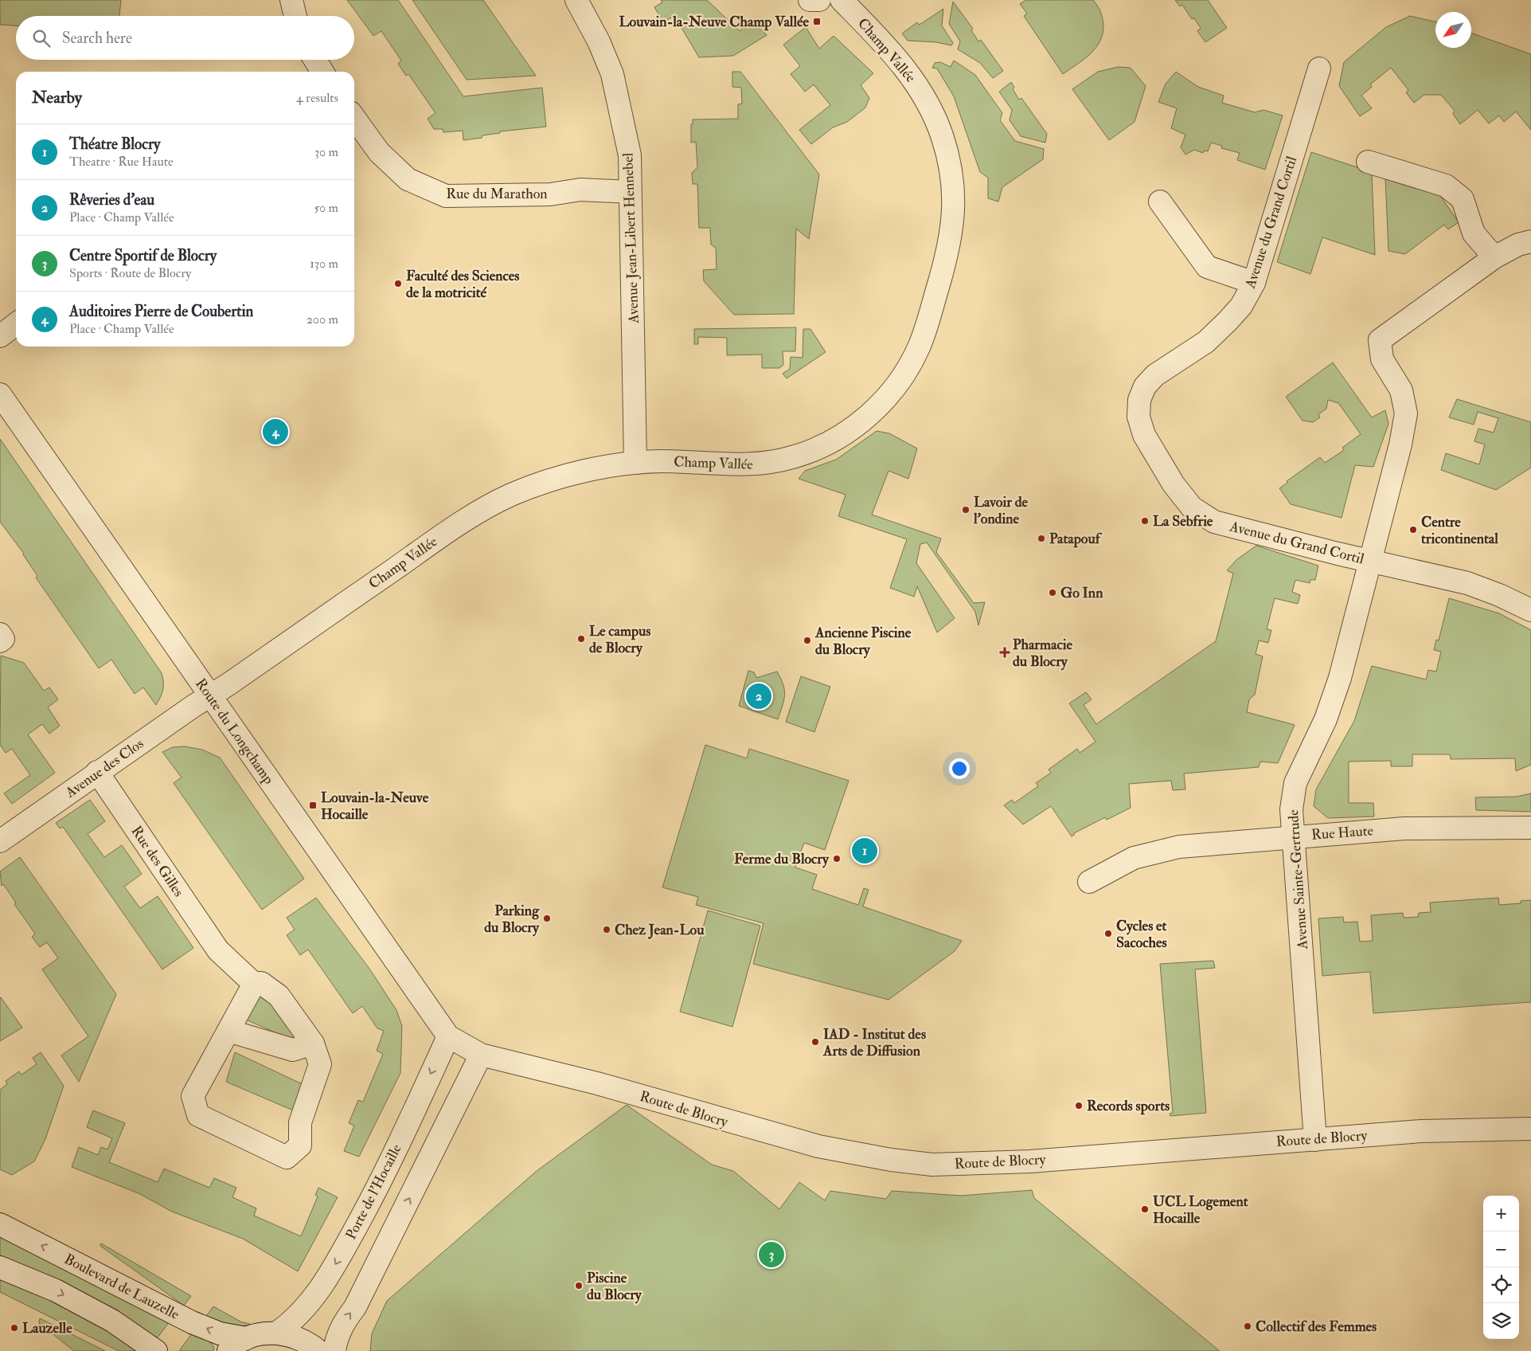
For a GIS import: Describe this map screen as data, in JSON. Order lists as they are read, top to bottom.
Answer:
{
  "streets": {
    "street": [
      "Champ Vallée",
      "Rue du Marathon",
      "Avenue du Grand Cortil",
      "Avenue Jean-Libert Hennebel",
      "Route du Longchamp",
      "Avenue des Clos",
      "Rue Haute",
      "Rue des Gilles",
      "Avenue Sainte-Gertrude",
      "Route de Blocry",
      "Porte de l'Hocaille",
      "Boulevard de Lauzelle"
    ]
  },
  "crossings": [
    ["Champ Vallée", "Avenue Jean-Libert Hennebel"],
    ["Champ Vallée", "Route du Longchamp"],
    ["Champ Vallée", "Avenue des Clos"],
    ["Rue du Marathon", "Avenue Jean-Libert Hennebel"],
    ["Avenue du Grand Cortil", "Avenue Sainte-Gertrude"],
    ["Route du Longchamp", "Avenue des Clos"],
    ["Route du Longchamp", "Route de Blocry"],
    ["Route du Longchamp", "Porte de l'Hocaille"],
    ["Avenue des Clos", "Rue des Gilles"],
    ["Rue Haute", "Avenue Sainte-Gertrude"],
    ["Avenue Sainte-Gertrude", "Route de Blocry"]
  ],
  "places": {
    "transit": ["Louvain-la-Neuve Champ Vallée", "Louvain-la-Neuve Hocaille"],
    "other": [
      "Faculté des Sciences de la motricité",
      "Lavoir de l’ondine",
      "La Sebfrie",
      "Centre tricontinental",
      "Patapouf",
      "Go Inn",
      "Le campus de Blocry",
      "Ancienne Piscine du Blocry",
      "Ferme du Blocry",
      "Parking du Blocry",
      "Chez Jean-Lou",
      "Cycles et Sacoches",
      "IAD - Institut des Arts de Diffusion",
      "Records sports",
      "UCL Logement Hocaille",
      "Piscine du Blocry",
      "Collectif des Femmes",
      "Lauzelle"
    ],
    "health": ["Pharmacie du Blocry"]
  },
  "north": "bottom left",
  "page": {
    "search": "Search here",
    "heading": ["Nearby", "4 results"],
    "list": [
      {
        "mark": "1",
        "name": "Théatre Blocry",
        "note": "Theatre · Rue Haute",
        "value": "30 m"
      },
      {
        "mark": "2",
        "name": "Rêveries d'eau",
        "note": "Place · Champ Vallée",
        "value": "50 m"
      },
      {
        "mark": "3",
        "name": "Centre Sportif de Blocry",
        "note": "Sports · Route de Blocry",
        "value": "130 m"
      },
      {
        "mark": "4",
        "name": "Auditoires Pierre de Coubertin",
        "note": "Place · Champ Vallée",
        "value": "200 m"
      }
    ],
    "pins": [
      "4",
      "2",
      "1",
      "3"
    ],
    "map_buttons": ["+", "−"]
  }
}
